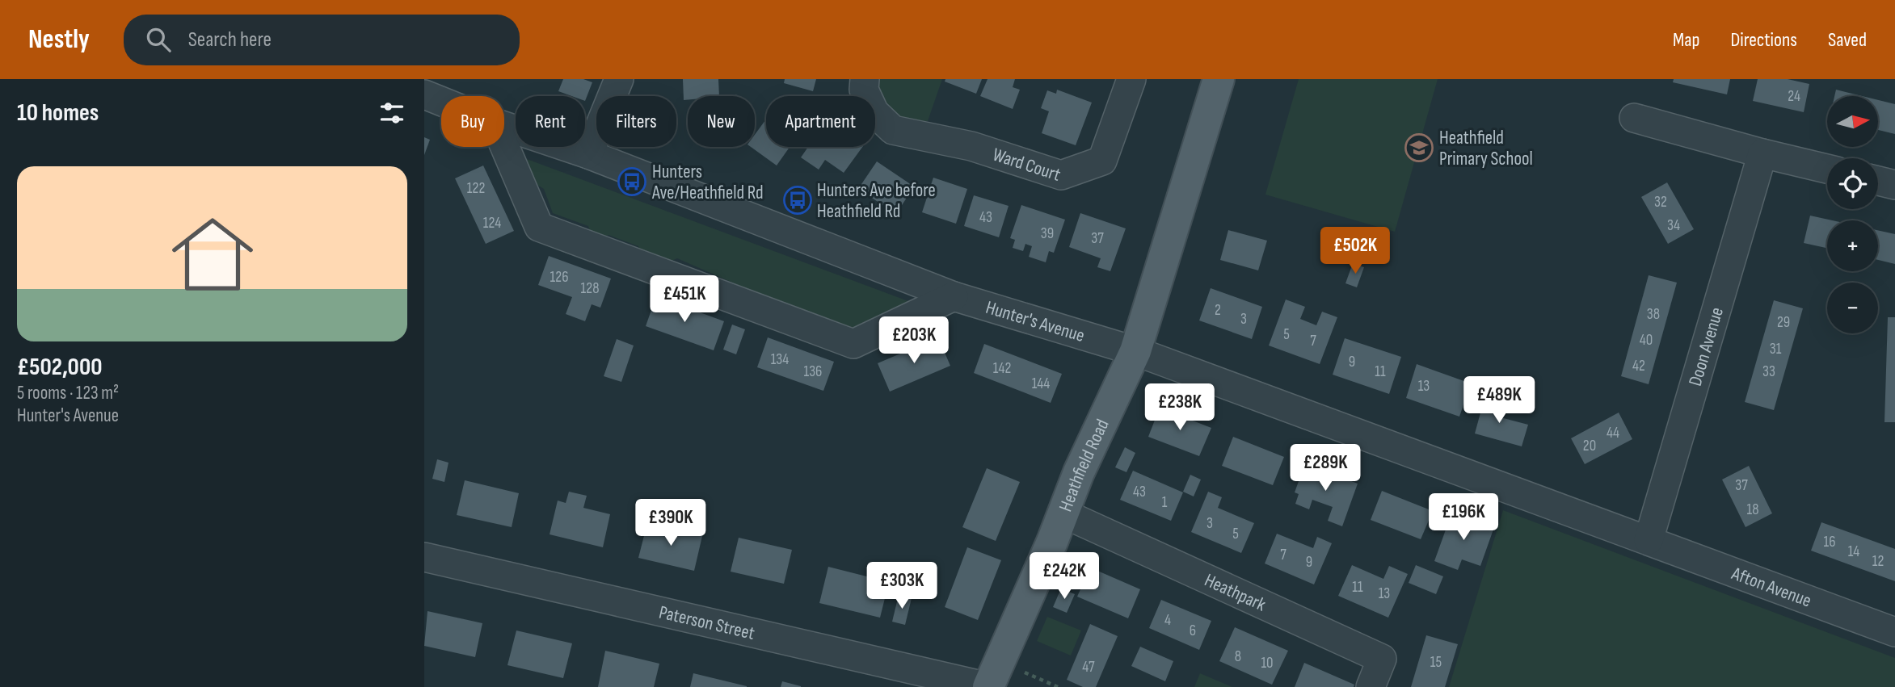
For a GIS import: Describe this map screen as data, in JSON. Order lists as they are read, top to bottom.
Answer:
{
  "streets": {
    "main road": ["Heathfield Road"],
    "street": [
      "Ward Court",
      "Hunter's Avenue",
      "Doon Avenue",
      "Afton Avenue",
      "Heathpark",
      "Paterson Street"
    ]
  },
  "crossings": [
    ["Hunter's Avenue", "Doon Avenue"],
    ["Hunter's Avenue", "Heathfield Road"],
    ["Hunter's Avenue", "Afton Avenue"],
    ["Doon Avenue", "Afton Avenue"],
    ["Heathfield Road", "Heathpark"],
    ["Heathfield Road", "Paterson Street"]
  ],
  "places": {
    "school or university": ["Heathfield Primary School"],
    "bus stop": ["Hunters Ave/Heathfield Rd", "Hunters Ave before Heathfield Rd"]
  },
  "house_numbers": [
    "24",
    "122",
    "32",
    "43",
    "124",
    "34",
    "39",
    "37",
    "126",
    "128",
    "2",
    "38",
    "3",
    "29",
    "5",
    "40",
    "7",
    "31",
    "134",
    "9",
    "42",
    "142",
    "136",
    "11",
    "33",
    "144",
    "13",
    "44",
    "20",
    "37",
    "43",
    "1",
    "18",
    "3",
    "5",
    "16",
    "14",
    "7",
    "12",
    "9",
    "11",
    "13",
    "4",
    "6",
    "8",
    "15",
    "10",
    "47"
  ],
  "north": "right",
  "page": {
    "header": "Nestly",
    "search": "Search here",
    "nav": ["Map", "Directions", "Saved"],
    "heading": "10 homes",
    "map_buttons": ["+", "−"],
    "chip": [
      "Buy",
      "Rent",
      "Filters",
      "New",
      "Apartment"
    ],
    "list": [
      {
        "name": "£502,000",
        "note": "5 rooms · 123 m² · Hunter's Avenue"
      }
    ],
    "price": [
      "£502K",
      "£451K",
      "£203K",
      "£489K",
      "£238K",
      "£289K",
      "£196K",
      "£390K",
      "£242K",
      "£303K"
    ]
  }
}
